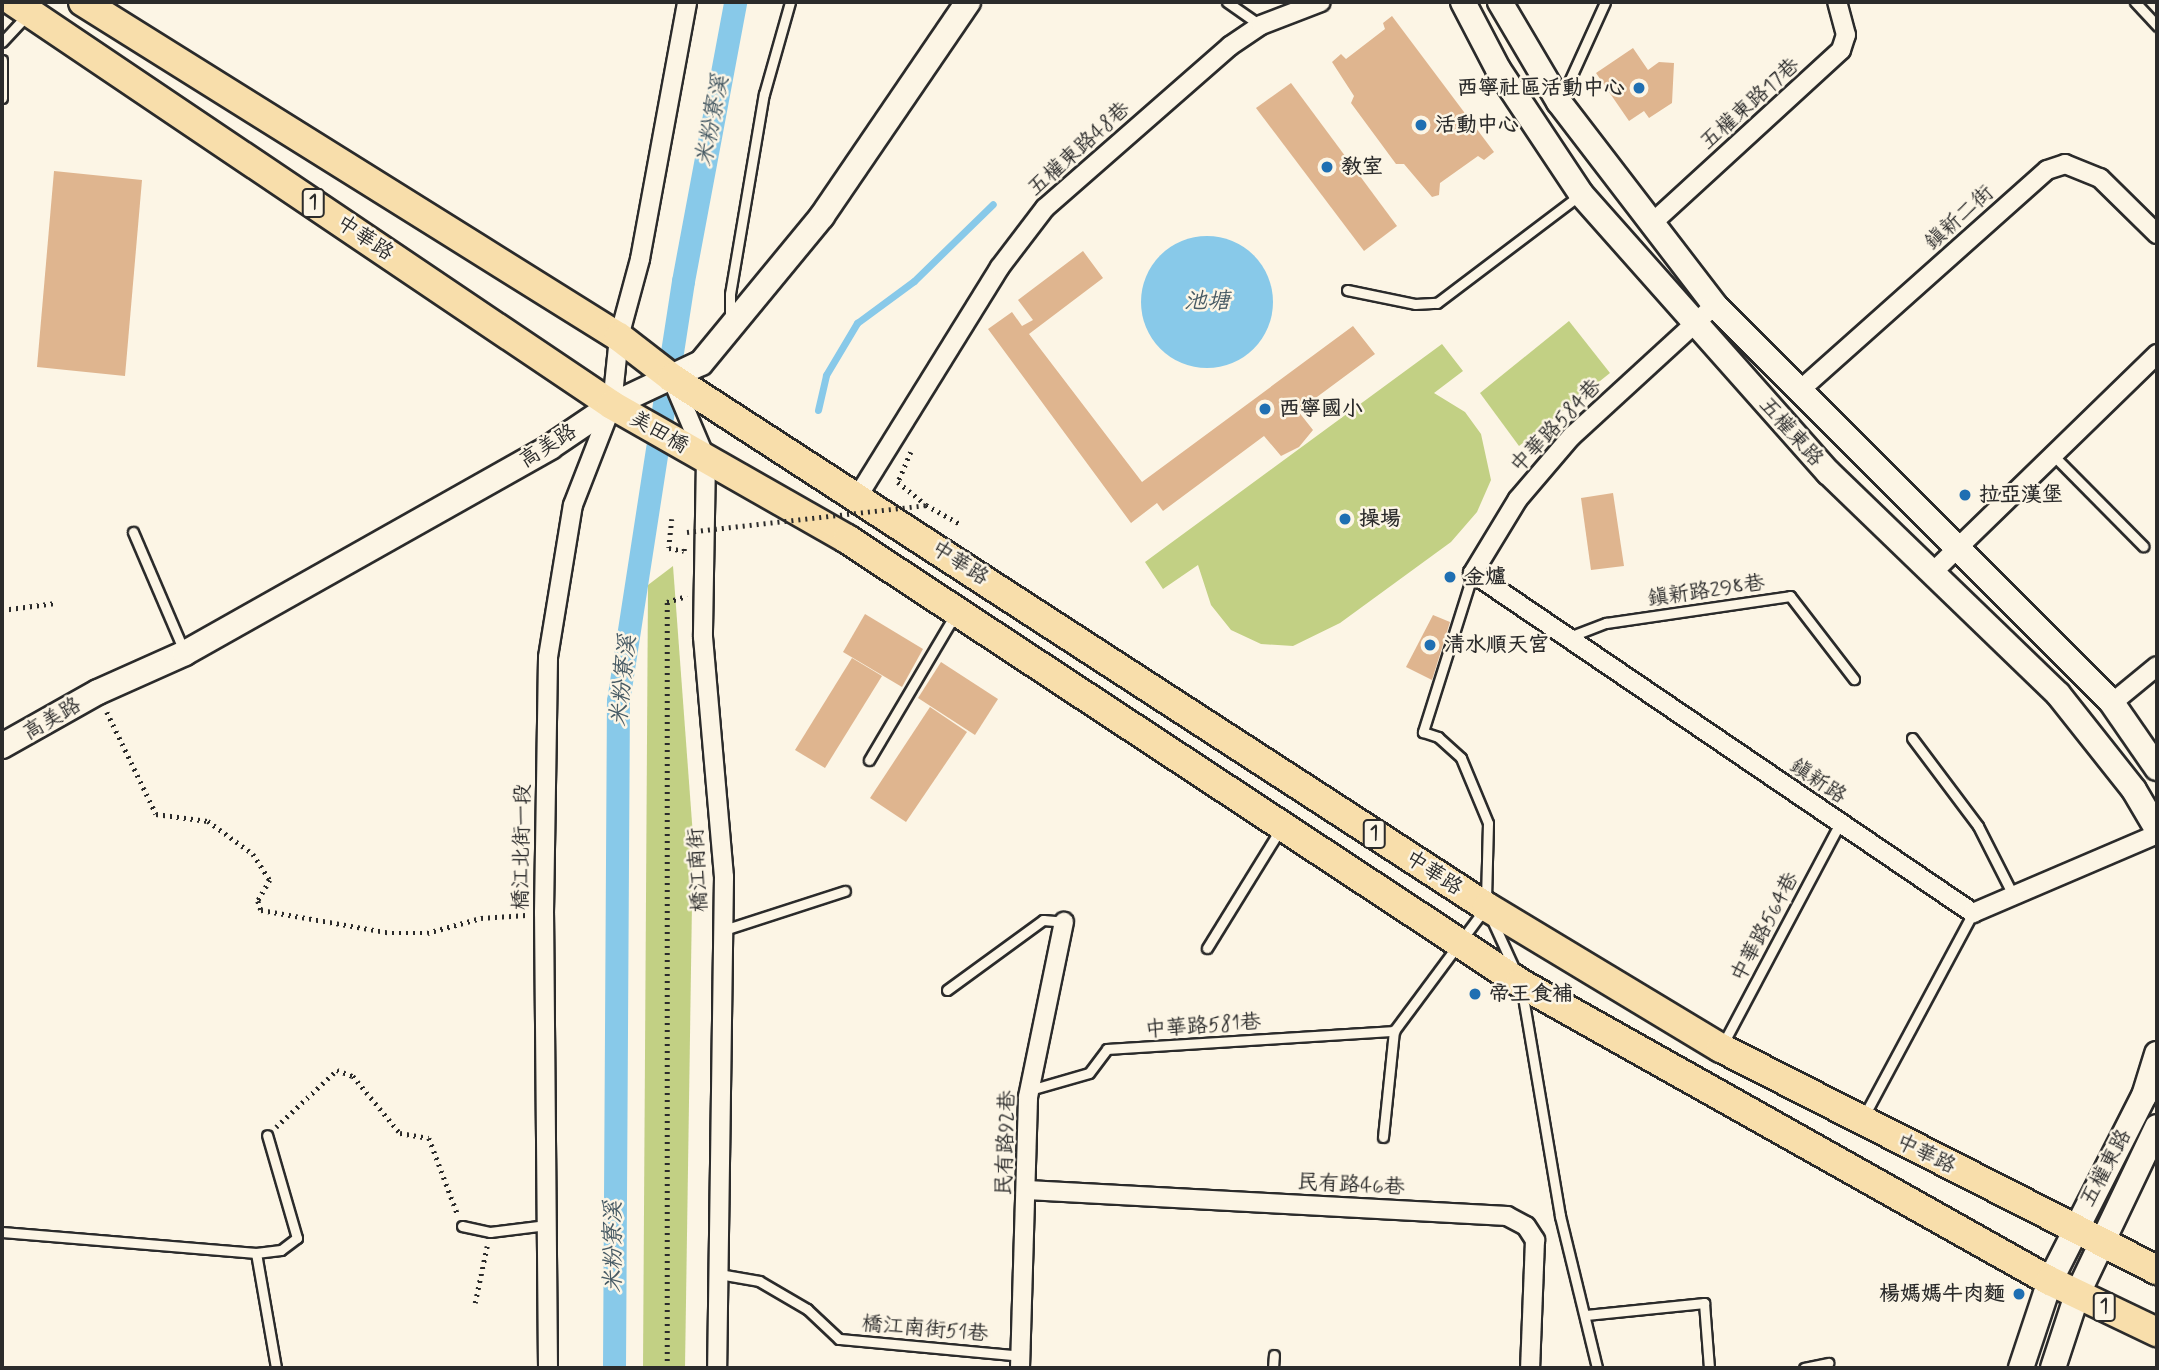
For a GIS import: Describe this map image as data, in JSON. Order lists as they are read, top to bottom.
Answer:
{
  "streets": {
    "main road": ["1", "中華路", "美田橋"],
    "street": [
      "五權東路17巷",
      "五權東路48巷",
      "鎮新二街",
      "中華路584巷",
      "五權東路",
      "高美路",
      "鎮新路",
      "橋江北街一段",
      "橋江南街",
      "民有路92巷",
      "民有路46巷"
    ],
    "lane": [
      "鎮新路298巷",
      "中華路564巷",
      "中華路581巷",
      "橋江南街51巷"
    ]
  },
  "crossings": [
    ["五權東路17巷", "五權東路"],
    ["五權東路48巷", "中華路"],
    ["1", "中華路"],
    ["1", "高美路"],
    ["1", "橋江北街一段"],
    ["1", "橋江南街"],
    ["鎮新二街", "五權東路"],
    ["中華路", "中華路584巷"],
    ["中華路", "美田橋"],
    ["中華路", "五權東路"],
    ["中華路", "高美路"],
    ["中華路", "橋江北街一段"],
    ["中華路", "橋江南街"],
    ["中華路", "中華路564巷"],
    ["中華路584巷", "五權東路"],
    ["中華路584巷", "鎮新路"],
    ["美田橋", "高美路"],
    ["美田橋", "橋江北街一段"],
    ["美田橋", "橋江南街"],
    ["高美路", "橋江北街一段"],
    ["高美路", "橋江南街"],
    ["鎮新路298巷", "鎮新路"],
    ["鎮新路", "中華路564巷"],
    ["橋江南街", "橋江南街51巷"],
    ["中華路581巷", "民有路92巷"],
    ["民有路92巷", "民有路46巷"],
    ["民有路92巷", "橋江南街51巷"]
  ],
  "water": ["米粉寮溪", "池塘"],
  "places": [
    "西寧社區活動中心",
    "活動中心",
    "教室",
    "西寧國小",
    "拉亞漢堡",
    "操場",
    "金爐",
    "清水順天宮",
    "帝王食補",
    "楊媽媽牛肉麵"
  ]
}
